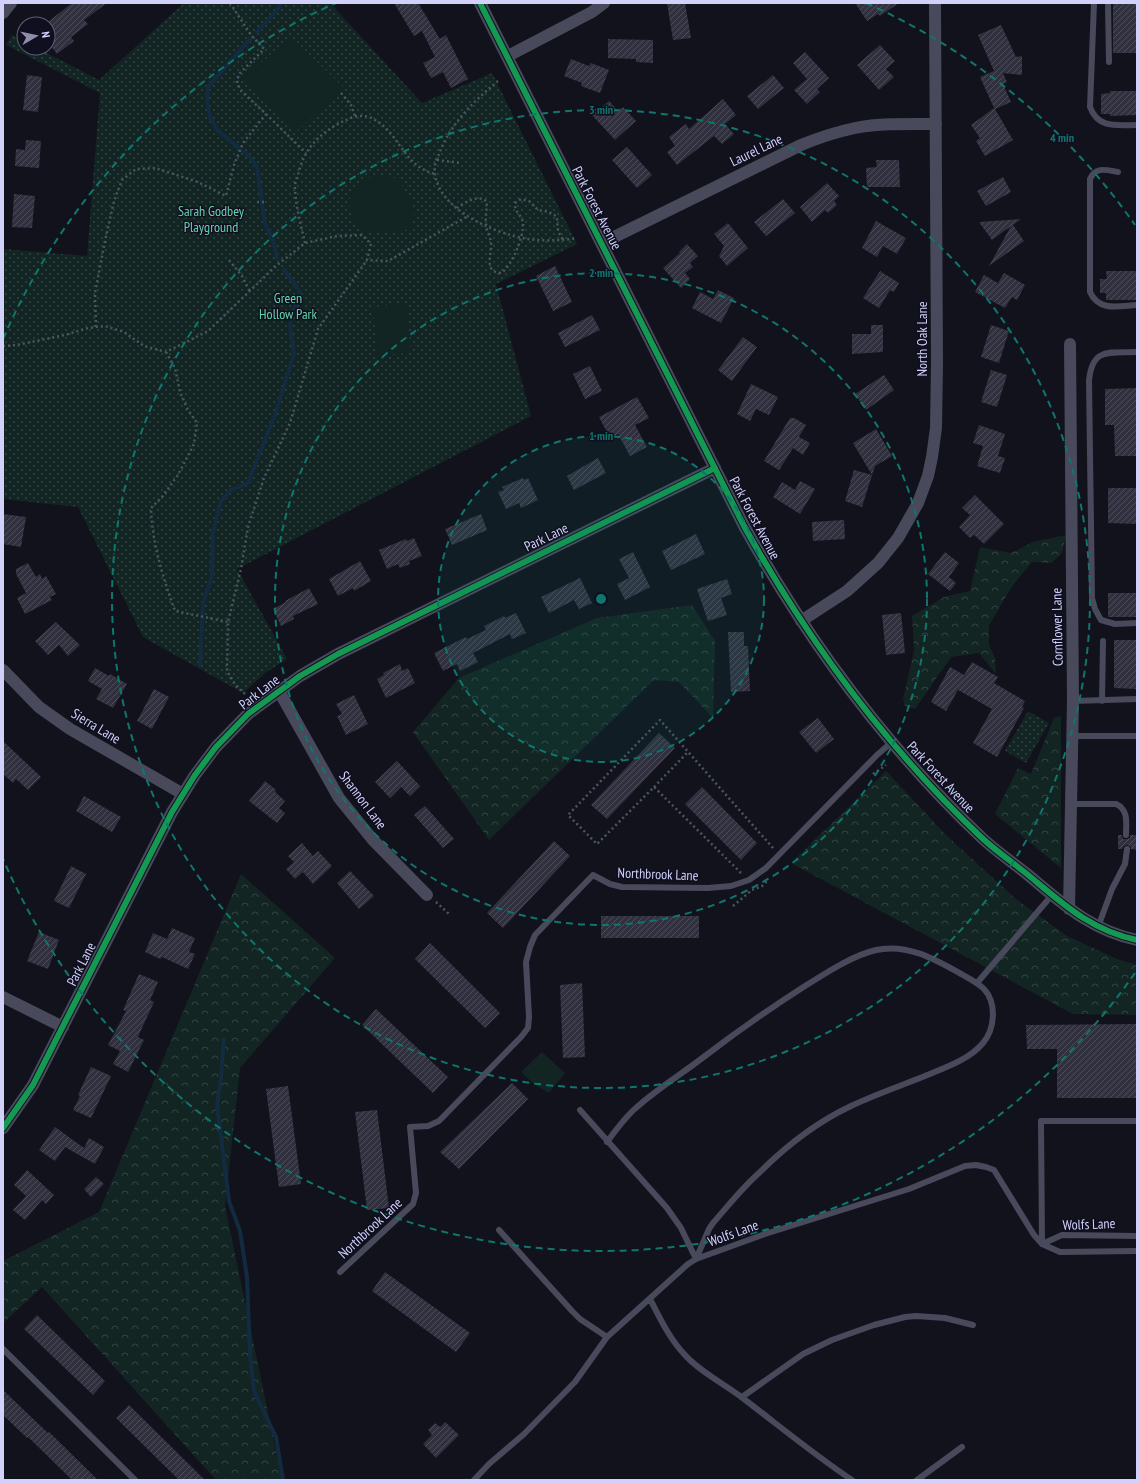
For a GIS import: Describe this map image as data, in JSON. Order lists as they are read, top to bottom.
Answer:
{
  "streets": {
    "street": [
      "Laurel Lane",
      "Park Forest Avenue",
      "North Oak Lane",
      "Park Lane",
      "Cornflower Lane",
      "Sierra Lane",
      "Shannon Lane"
    ],
    "lane": ["Northbrook Lane", "Wolfs Lane"]
  },
  "crossings": [
    ["Laurel Lane", "Park Forest Avenue"],
    ["Laurel Lane", "North Oak Lane"],
    ["Park Forest Avenue", "North Oak Lane"],
    ["Park Forest Avenue", "Park Lane"],
    ["Park Forest Avenue", "Cornflower Lane"],
    ["Park Forest Avenue", "Northbrook Lane"],
    ["Park Lane", "Sierra Lane"],
    ["Park Lane", "Shannon Lane"]
  ],
  "parks": ["Sarah Godbey Playground", "Green Hollow Park"],
  "north": "right",
  "rings": [
    "3 min",
    "4 min",
    "2 min",
    "1 min"
  ]
}
